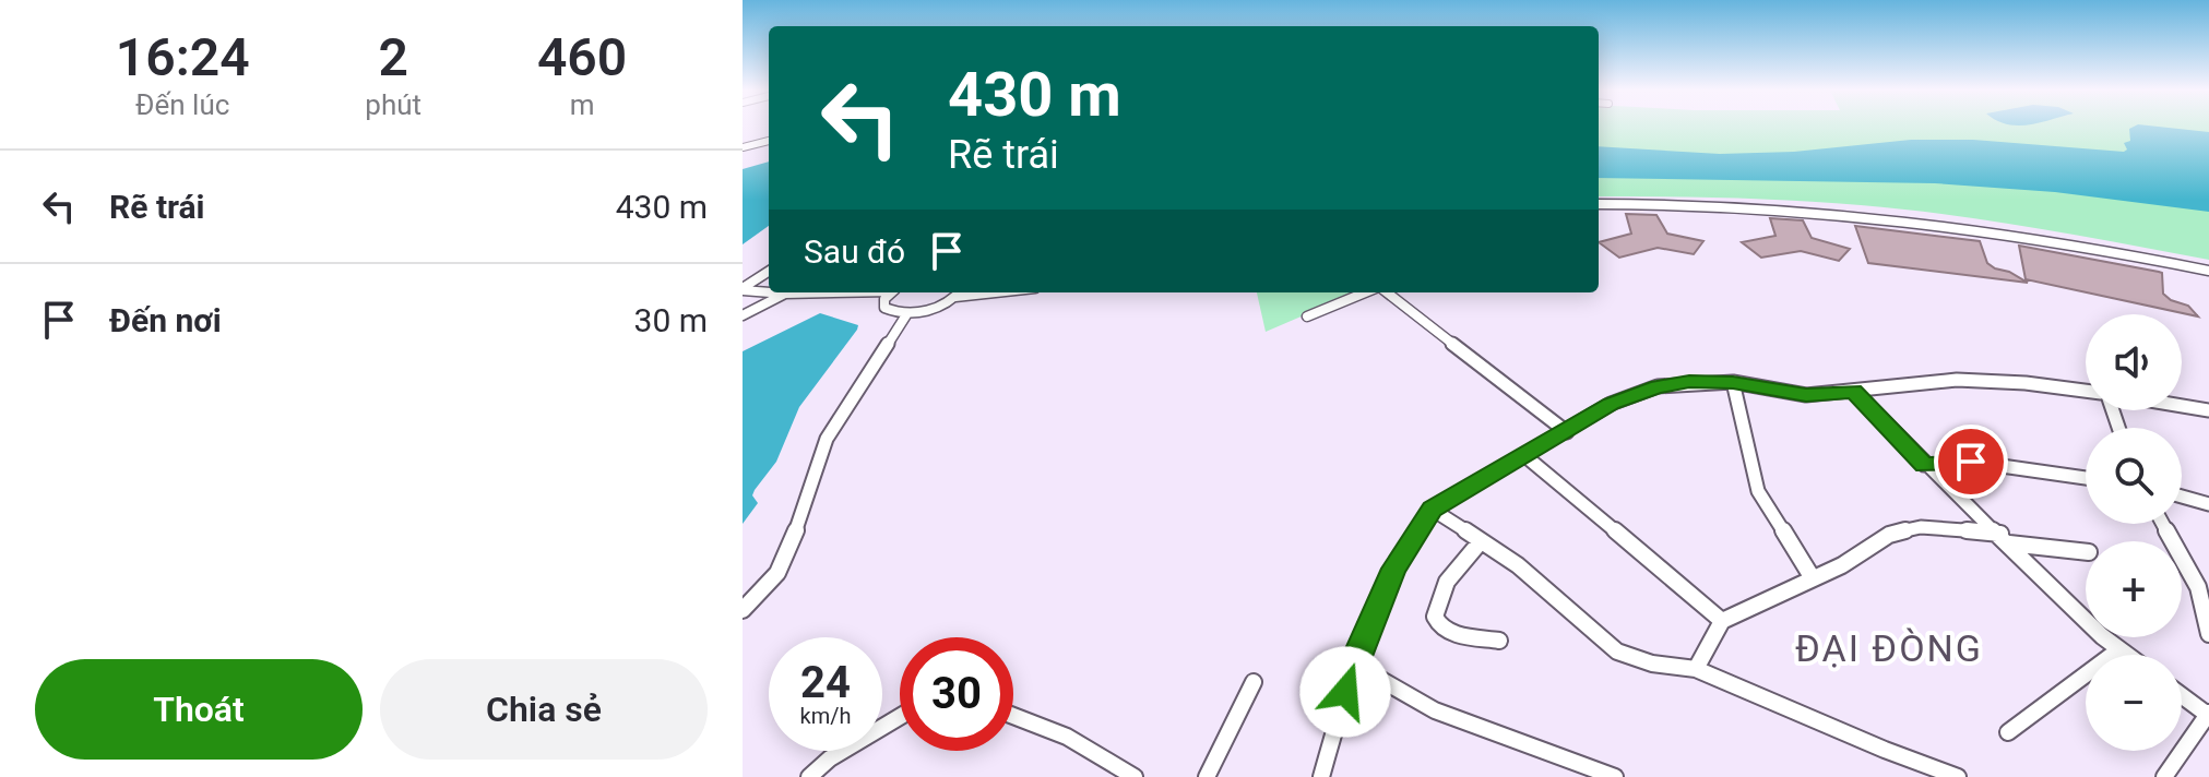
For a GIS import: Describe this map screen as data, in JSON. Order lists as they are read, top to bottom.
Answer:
{
  "districts": ["ĐẠI ĐÒNG"],
  "page": {
    "eta": [
      "16:24",
      "Đến lúc",
      "2",
      "phút",
      "460",
      "m"
    ],
    "turn": ["430 m", "Rẽ trái"],
    "list": [
      {
        "name": "Rẽ trái",
        "value": "430 m"
      },
      {
        "name": "Đến nơi",
        "value": "30 m"
      }
    ],
    "then": "Sau đó",
    "map_buttons": ["+", "−"],
    "speed": "24 km/h",
    "limit": "30",
    "buttons": ["Thoát", "Chia sẻ"]
  }
}
